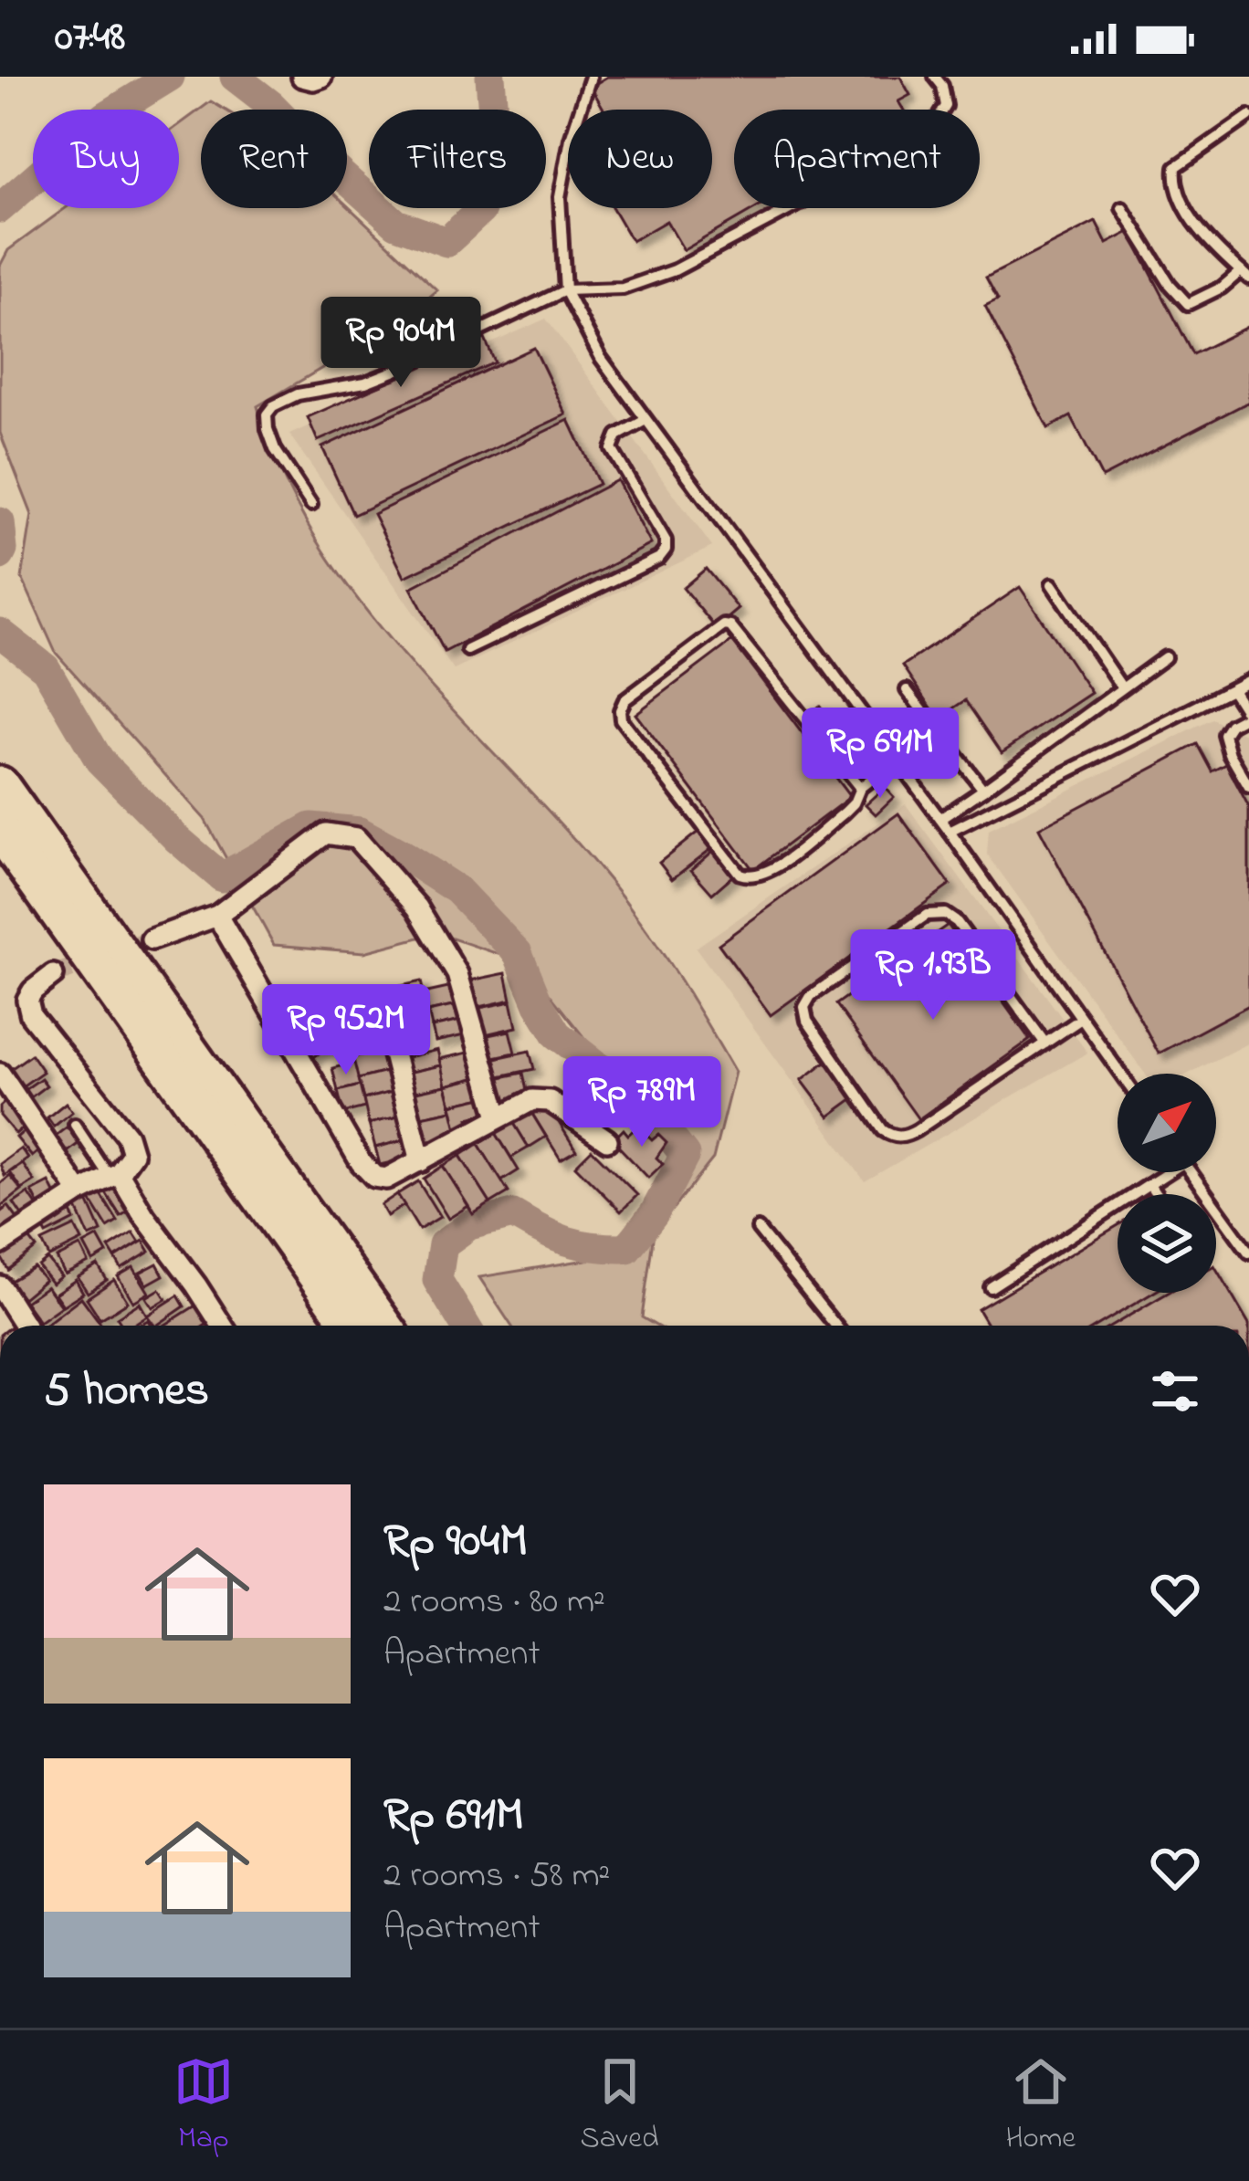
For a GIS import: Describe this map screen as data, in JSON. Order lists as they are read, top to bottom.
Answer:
{
  "north": "top right",
  "page": {
    "status": "07:48",
    "chip": [
      "Buy",
      "Rent",
      "Filters",
      "New",
      "Apartment"
    ],
    "price": [
      "Rp 904M",
      "Rp 691M",
      "Rp 1.93B",
      "Rp 952M",
      "Rp 789M"
    ],
    "heading": "5 homes",
    "list": [
      {
        "name": "Rp 904M",
        "note": "2 rooms · 80 m² · Apartment"
      },
      {
        "name": "Rp 691M",
        "note": "2 rooms · 58 m² · Apartment"
      }
    ],
    "tabs": ["Map", "Saved", "Home"]
  }
}
